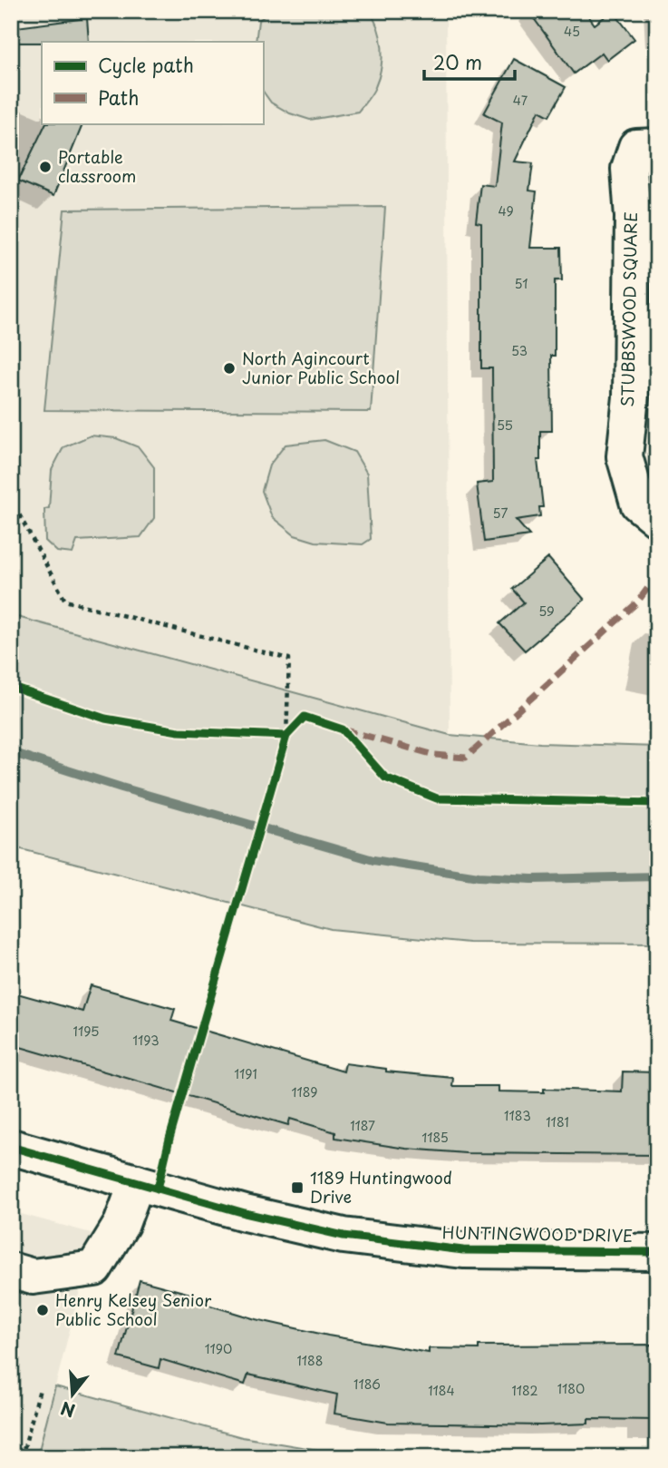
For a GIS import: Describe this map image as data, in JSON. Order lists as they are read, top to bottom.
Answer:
{
  "streets": {
    "street": ["STUBBSWOOD SQUARE", "HUNTINGWOOD DRIVE"]
  },
  "places": {
    "other": ["Portable classroom", "North Agincourt Junior Public School", "Henry Kelsey Senior Public School"],
    "transit": ["1189 Huntingwood Drive"]
  },
  "house_numbers": [
    "45",
    "47",
    "49",
    "51",
    "53",
    "55",
    "57",
    "59",
    "1195",
    "1193",
    "1191",
    "1189",
    "1183",
    "1181",
    "1187",
    "1185",
    "1190",
    "1188",
    "1186",
    "1180",
    "1184",
    "1182"
  ],
  "legend": ["Cycle path", "Path"],
  "scale_bar": "20 m",
  "north": "bottom"
}
